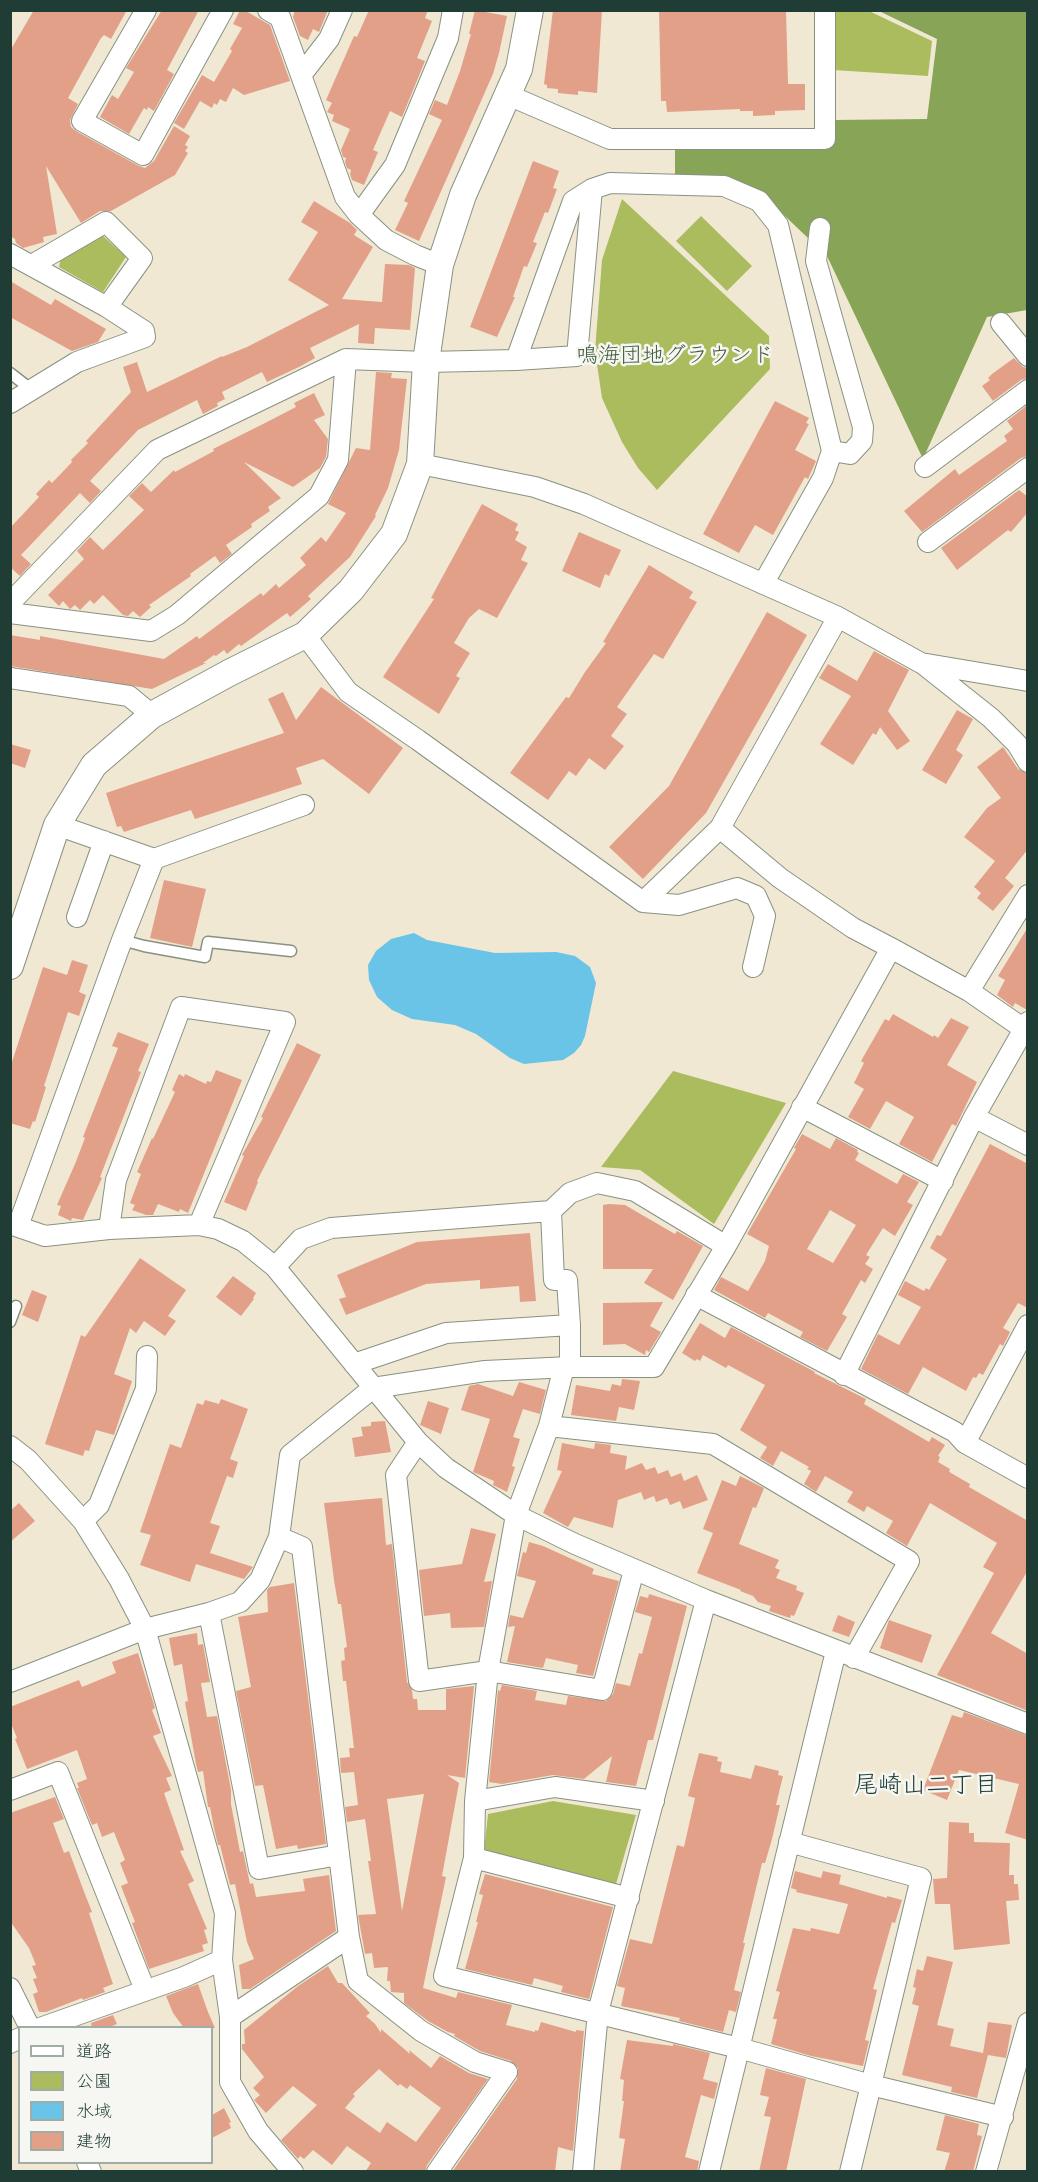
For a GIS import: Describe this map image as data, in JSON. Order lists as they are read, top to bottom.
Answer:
{
  "districts": ["尾崎山二丁目"],
  "parks": ["鳴海団地グラウンド"],
  "legend": [
    "道路",
    "公園",
    "水域",
    "建物"
  ]
}
